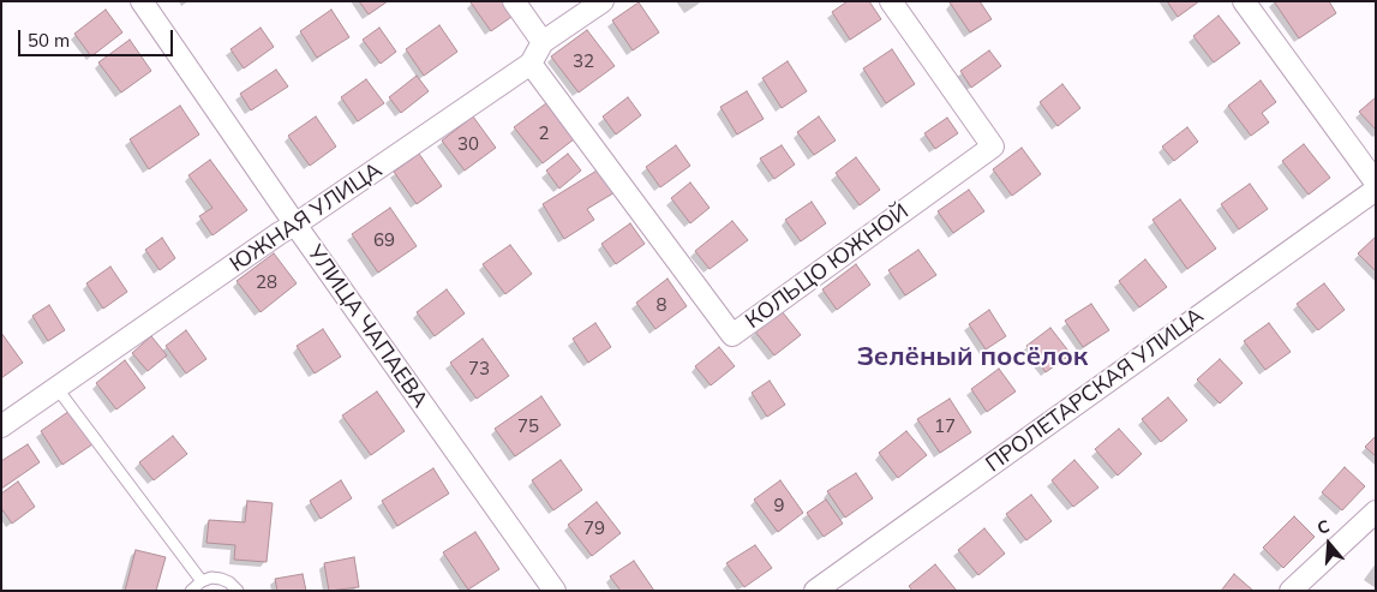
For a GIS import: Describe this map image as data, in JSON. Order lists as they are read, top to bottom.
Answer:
{
  "streets": {
    "street": [
      "ЮЖНАЯ УЛИЦА",
      "КОЛЬЦО ЮЖНОЙ",
      "УЛИЦА ЧАПАЕВА",
      "ПРОЛЕТАРСКАЯ УЛИЦА"
    ]
  },
  "crossings": [
    ["ЮЖНАЯ УЛИЦА", "КОЛЬЦО ЮЖНОЙ"],
    ["ЮЖНАЯ УЛИЦА", "УЛИЦА ЧАПАЕВА"]
  ],
  "districts": ["Зелёный посёлок"],
  "house_numbers": [
    "32",
    "2",
    "30",
    "69",
    "28",
    "8",
    "73",
    "75",
    "17",
    "9",
    "79"
  ],
  "scale_bar": "50 m",
  "north": "top"
}
